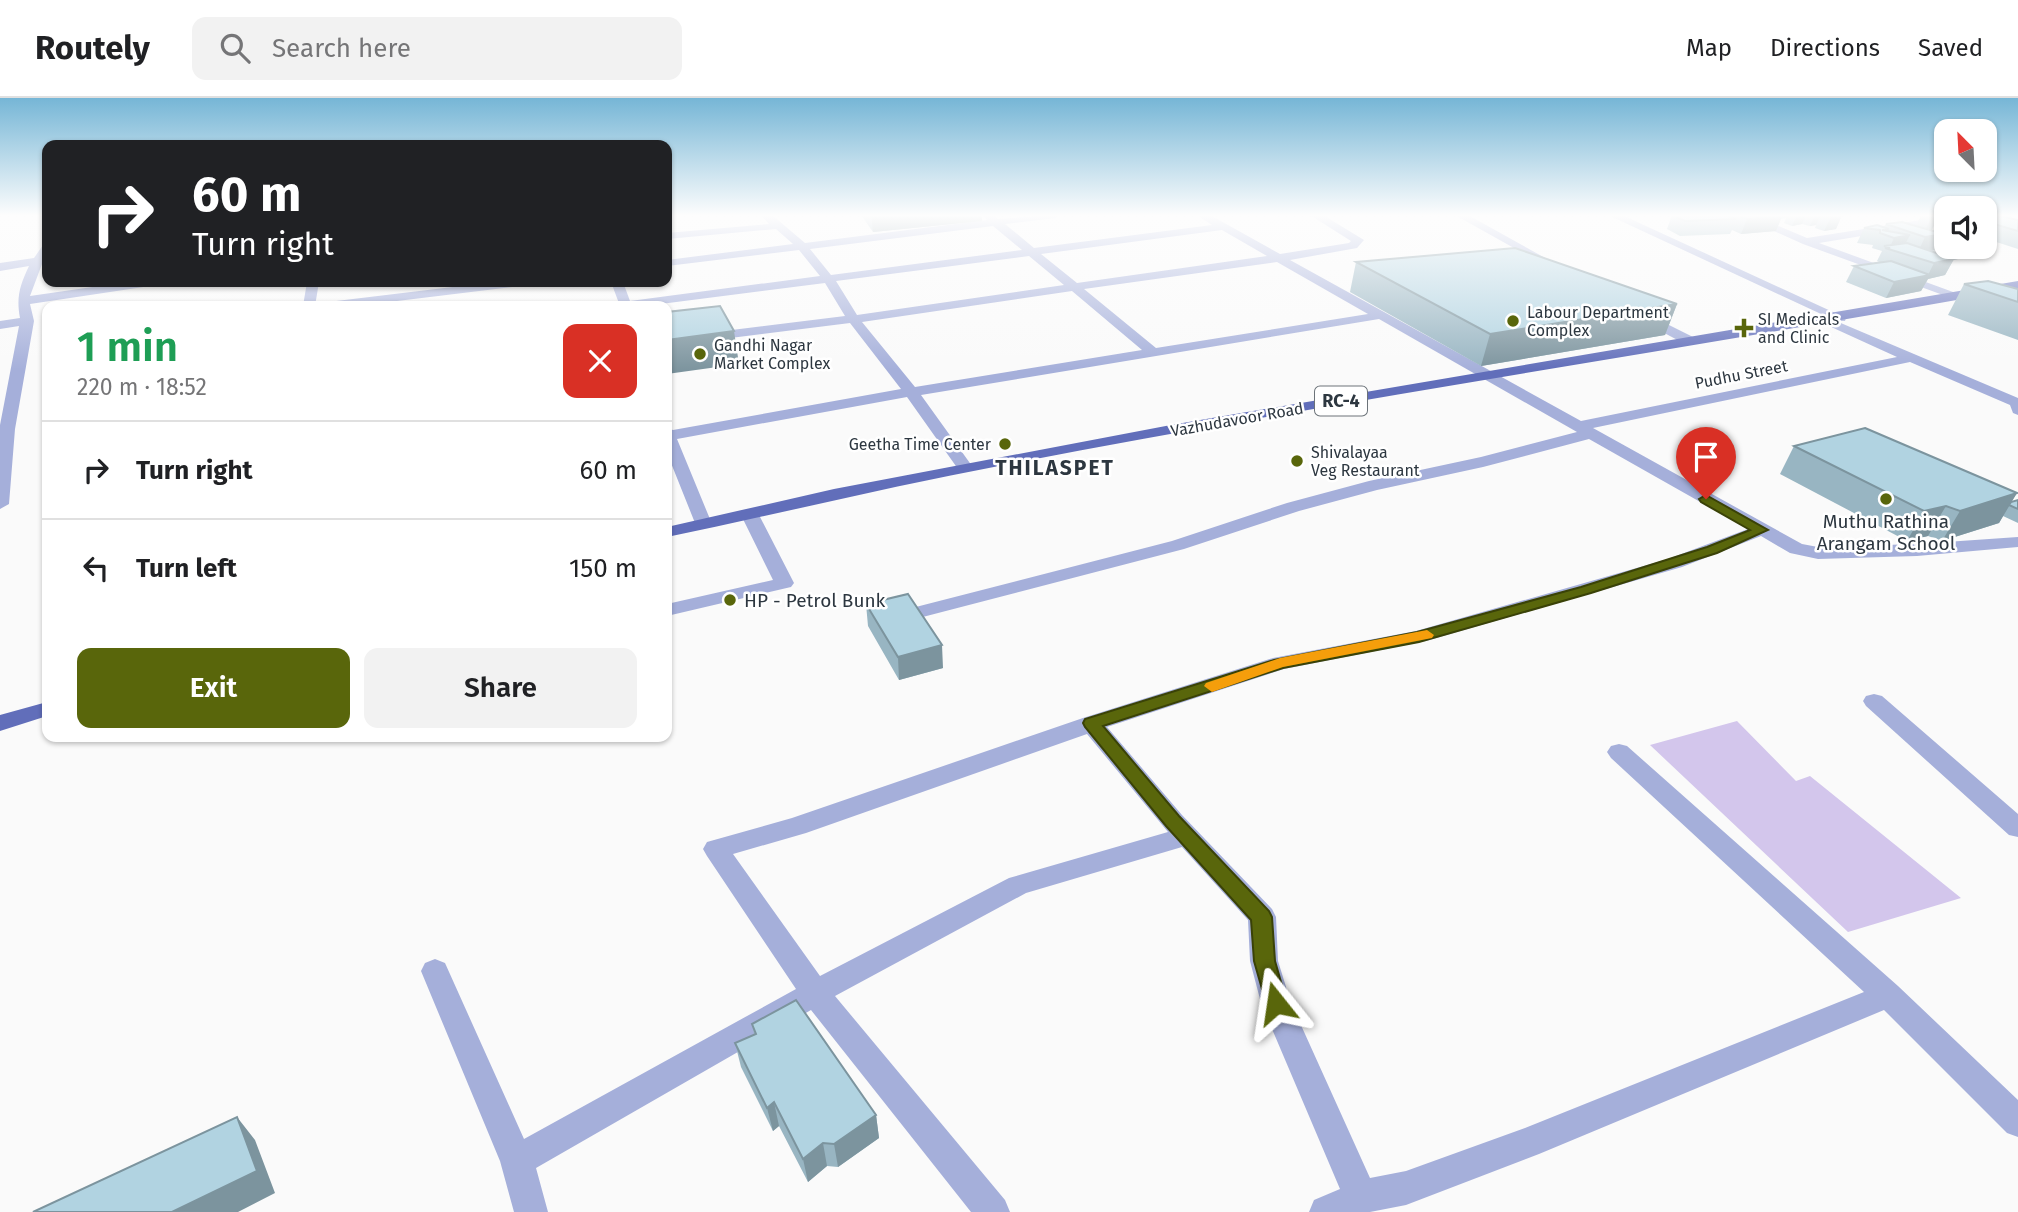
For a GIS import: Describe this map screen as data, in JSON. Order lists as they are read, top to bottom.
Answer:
{
  "streets": {
    "main road": ["RC-4", "Vazhudavoor Road"],
    "street": ["Pudhu Street"]
  },
  "districts": ["THILASPET"],
  "places": {
    "other": [
      "Labour Department Complex",
      "Gandhi Nagar Market Complex",
      "Geetha Time Center",
      "Shivalayaa Veg Restaurant",
      "Muthu Rathina Arangam School",
      "HP - Petrol Bunk"
    ],
    "health": ["SI Medicals and Clinic"]
  },
  "north": "top left",
  "page": {
    "header": "Routely",
    "search": "Search here",
    "nav": ["Map", "Directions", "Saved"],
    "turn": ["60 m", "Turn right"],
    "heading": ["1 min", "220 m · 18:52"],
    "list": [
      {
        "name": "Turn right",
        "value": "60 m"
      },
      {
        "name": "Turn left",
        "value": "150 m"
      }
    ],
    "buttons": ["Exit", "Share"]
  }
}
